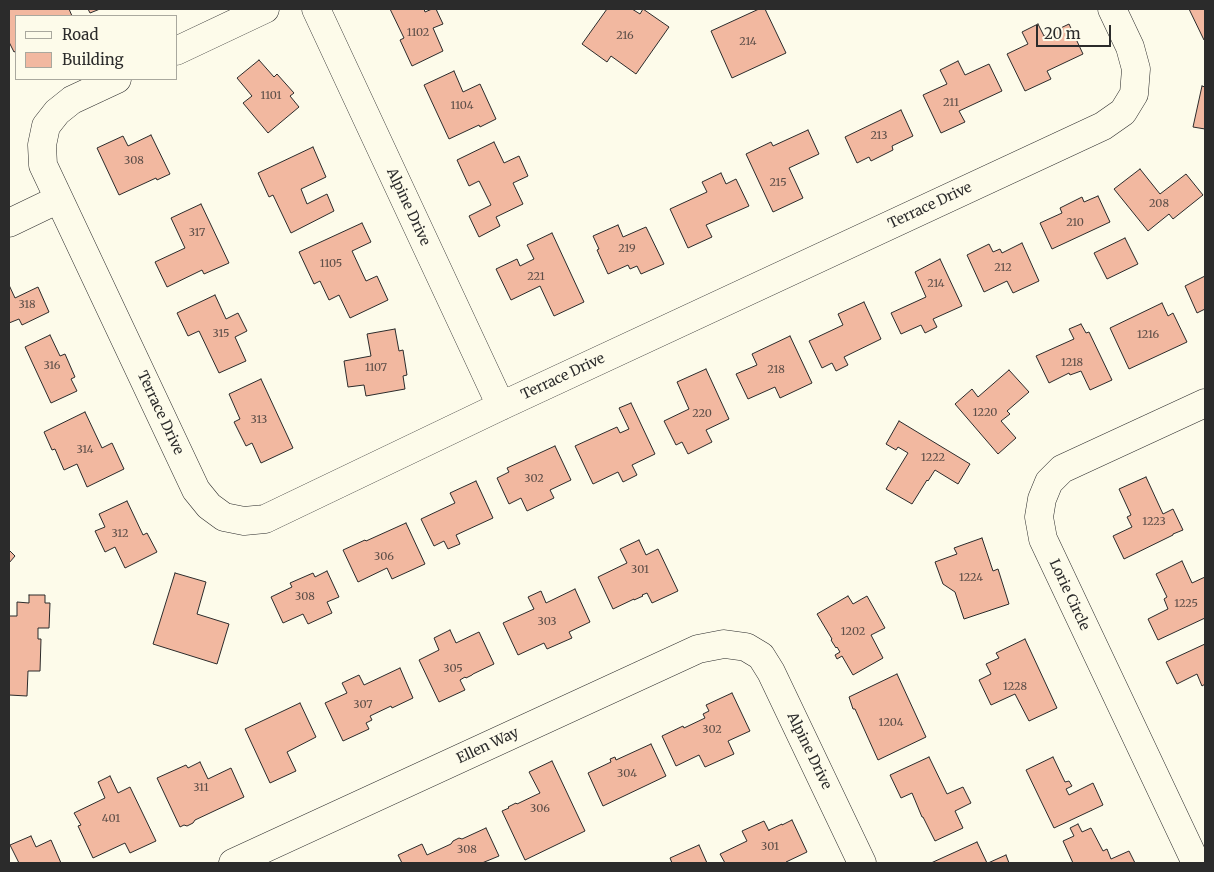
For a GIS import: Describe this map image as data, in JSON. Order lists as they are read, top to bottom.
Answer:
{
  "streets": {
    "street": [
      "Terrace Drive",
      "Alpine Drive",
      "Lorie Circle",
      "Ellen Way"
    ]
  },
  "crossings": [
    ["Terrace Drive", "Alpine Drive"],
    ["Alpine Drive", "Ellen Way"]
  ],
  "house_numbers": [
    "1102",
    "216",
    "214",
    "1101",
    "211",
    "1104",
    "213",
    "308",
    "215",
    "208",
    "210",
    "317",
    "219",
    "1105",
    "212",
    "221",
    "214",
    "318",
    "315",
    "1216",
    "1218",
    "316",
    "1107",
    "218",
    "1220",
    "220",
    "313",
    "314",
    "1222",
    "302",
    "1223",
    "312",
    "306",
    "301",
    "1224",
    "308",
    "1225",
    "303",
    "1202",
    "305",
    "1228",
    "307",
    "1204",
    "302",
    "304",
    "311",
    "306",
    "401",
    "301",
    "308"
  ],
  "legend": ["Road", "Building"],
  "scale_bar": "20 m"
}
